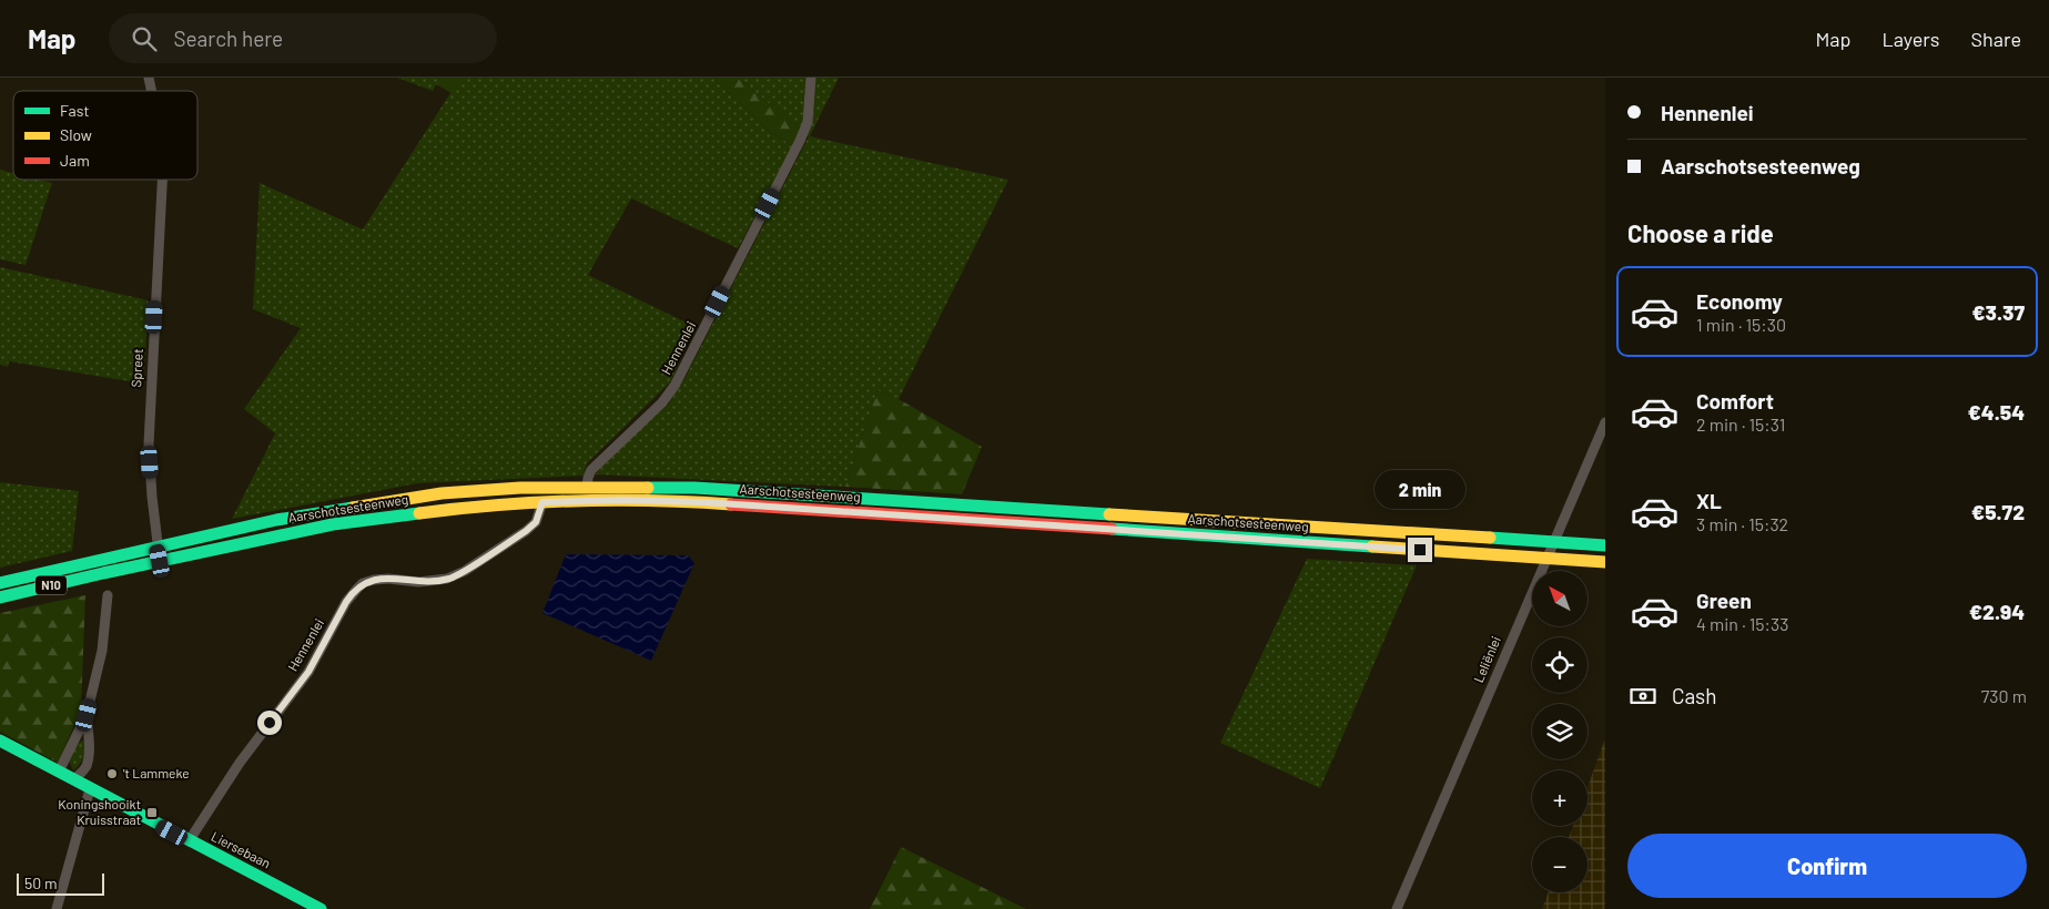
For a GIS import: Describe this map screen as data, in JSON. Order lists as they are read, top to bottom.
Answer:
{
  "streets": {
    "main road": ["Aarschotsesteenweg", "N10", "Liersebaan"],
    "street": ["Hennenlei", "Spreet", "Leliënlei"]
  },
  "crossings": [
    ["Hennenlei", "Aarschotsesteenweg"],
    ["Hennenlei", "Liersebaan"],
    ["Spreet", "Aarschotsesteenweg"],
    ["Aarschotsesteenweg", "Leliënlei"]
  ],
  "places": {
    "other": ["'t Lammeke"],
    "transit": ["Koningshooikt Kruisstraat"]
  },
  "legend": ["Fast", "Slow", "Jam"],
  "scale_bar": "50 m",
  "north": "top left",
  "page": {
    "header": "Map",
    "search": "Search here",
    "nav": ["Map", "Layers", "Share"],
    "banner": ["Hennenlei", "Aarschotsesteenweg"],
    "heading": "Choose a ride",
    "list": [
      {
        "name": "Economy",
        "note": "1 min · 15:30",
        "value": "€3.37"
      },
      {
        "name": "Comfort",
        "note": "2 min · 15:31",
        "value": "€4.54"
      },
      {
        "name": "XL",
        "note": "3 min · 15:32",
        "value": "€5.72"
      },
      {
        "name": "Green",
        "note": "4 min · 15:33",
        "value": "€2.94"
      }
    ],
    "bubble": "2 min",
    "map_buttons": ["+", "−"],
    "pay": ["Cash", "730 m"],
    "buttons": "Confirm",
    "scale": "50 m"
  }
}
